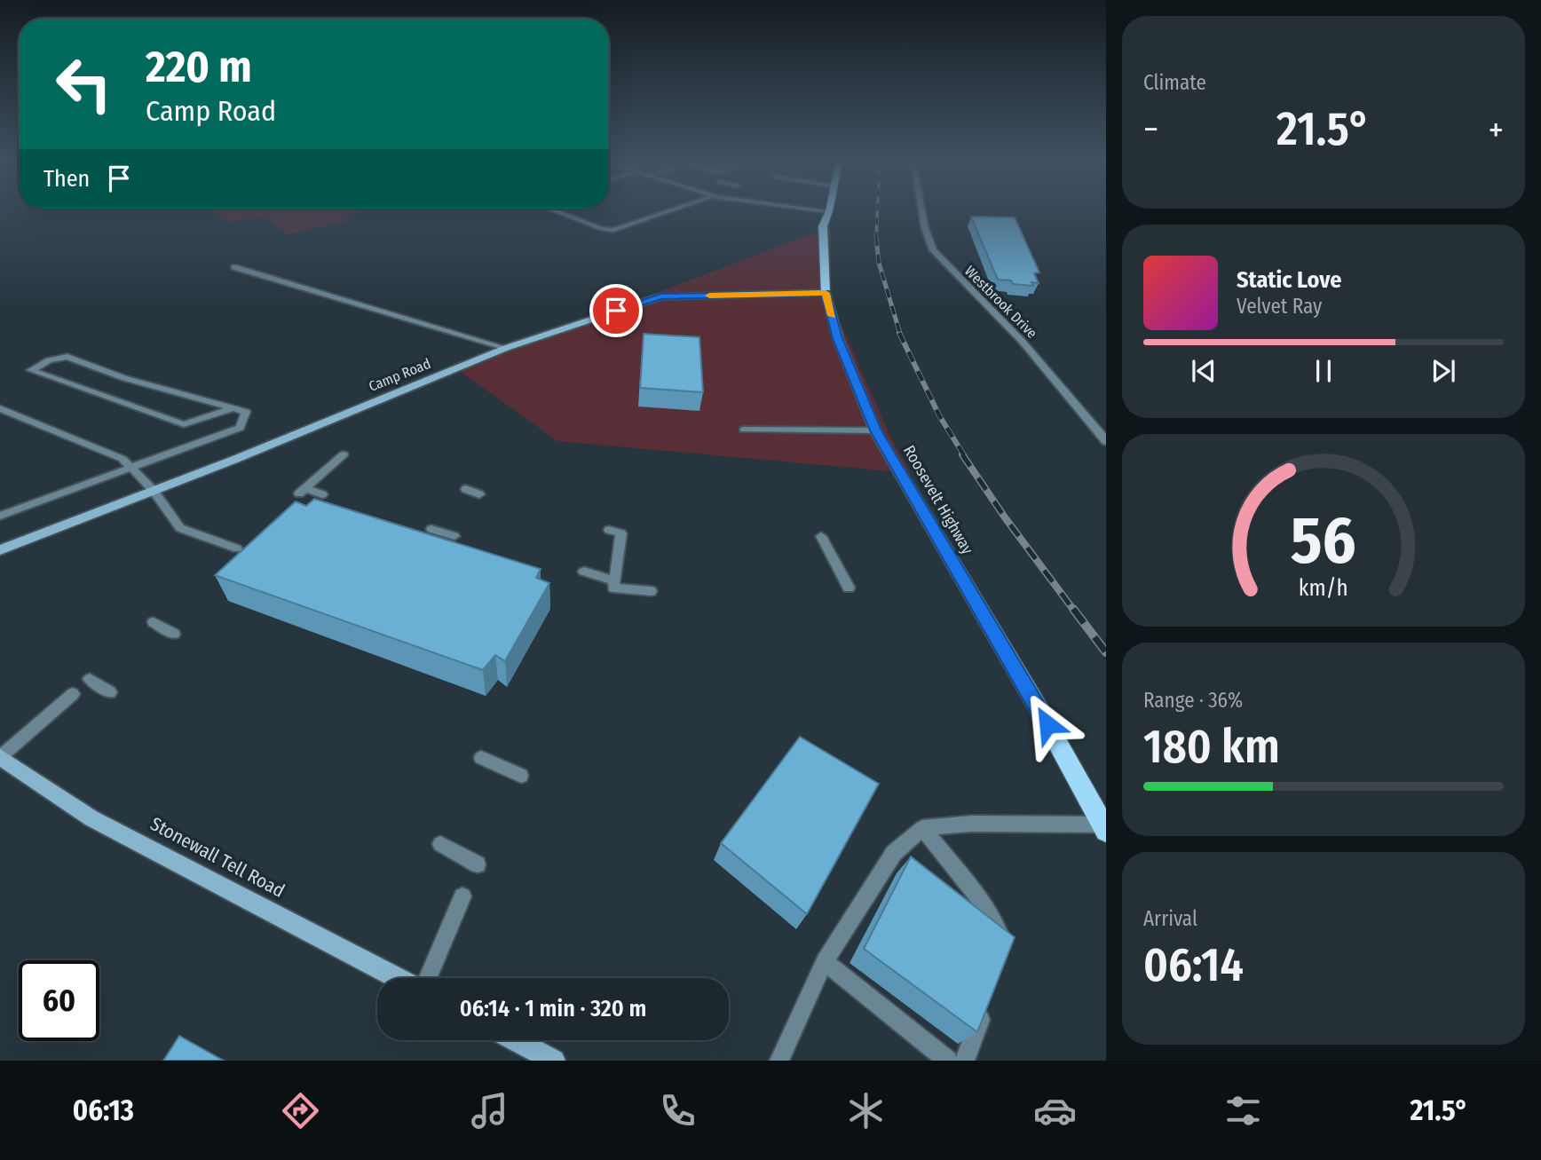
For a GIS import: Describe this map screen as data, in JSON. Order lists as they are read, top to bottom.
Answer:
{
  "streets": {
    "main road": ["Roosevelt Highway"],
    "street": ["Westbrook Drive", "Camp Road", "Stonewall Tell Road"]
  },
  "crossings": [
    ["Camp Road", "Roosevelt Highway"]
  ],
  "page": {
    "tile": [
      "Climate",
      ["Range · 36%", "180 km"],
      ["Arrival", "06:14"]
    ],
    "turn": ["220 m", "Camp Road"],
    "heat": ["−", "21.5°", "+"],
    "then": "Then",
    "song": ["Static Love", "Velvet Ray"],
    "limit": "60",
    "trip": "06:14 · 1 min · 320 m",
    "tabs": ["06:13", "21.5°"],
    "gauge": ["56", "km/h"]
  }
}
